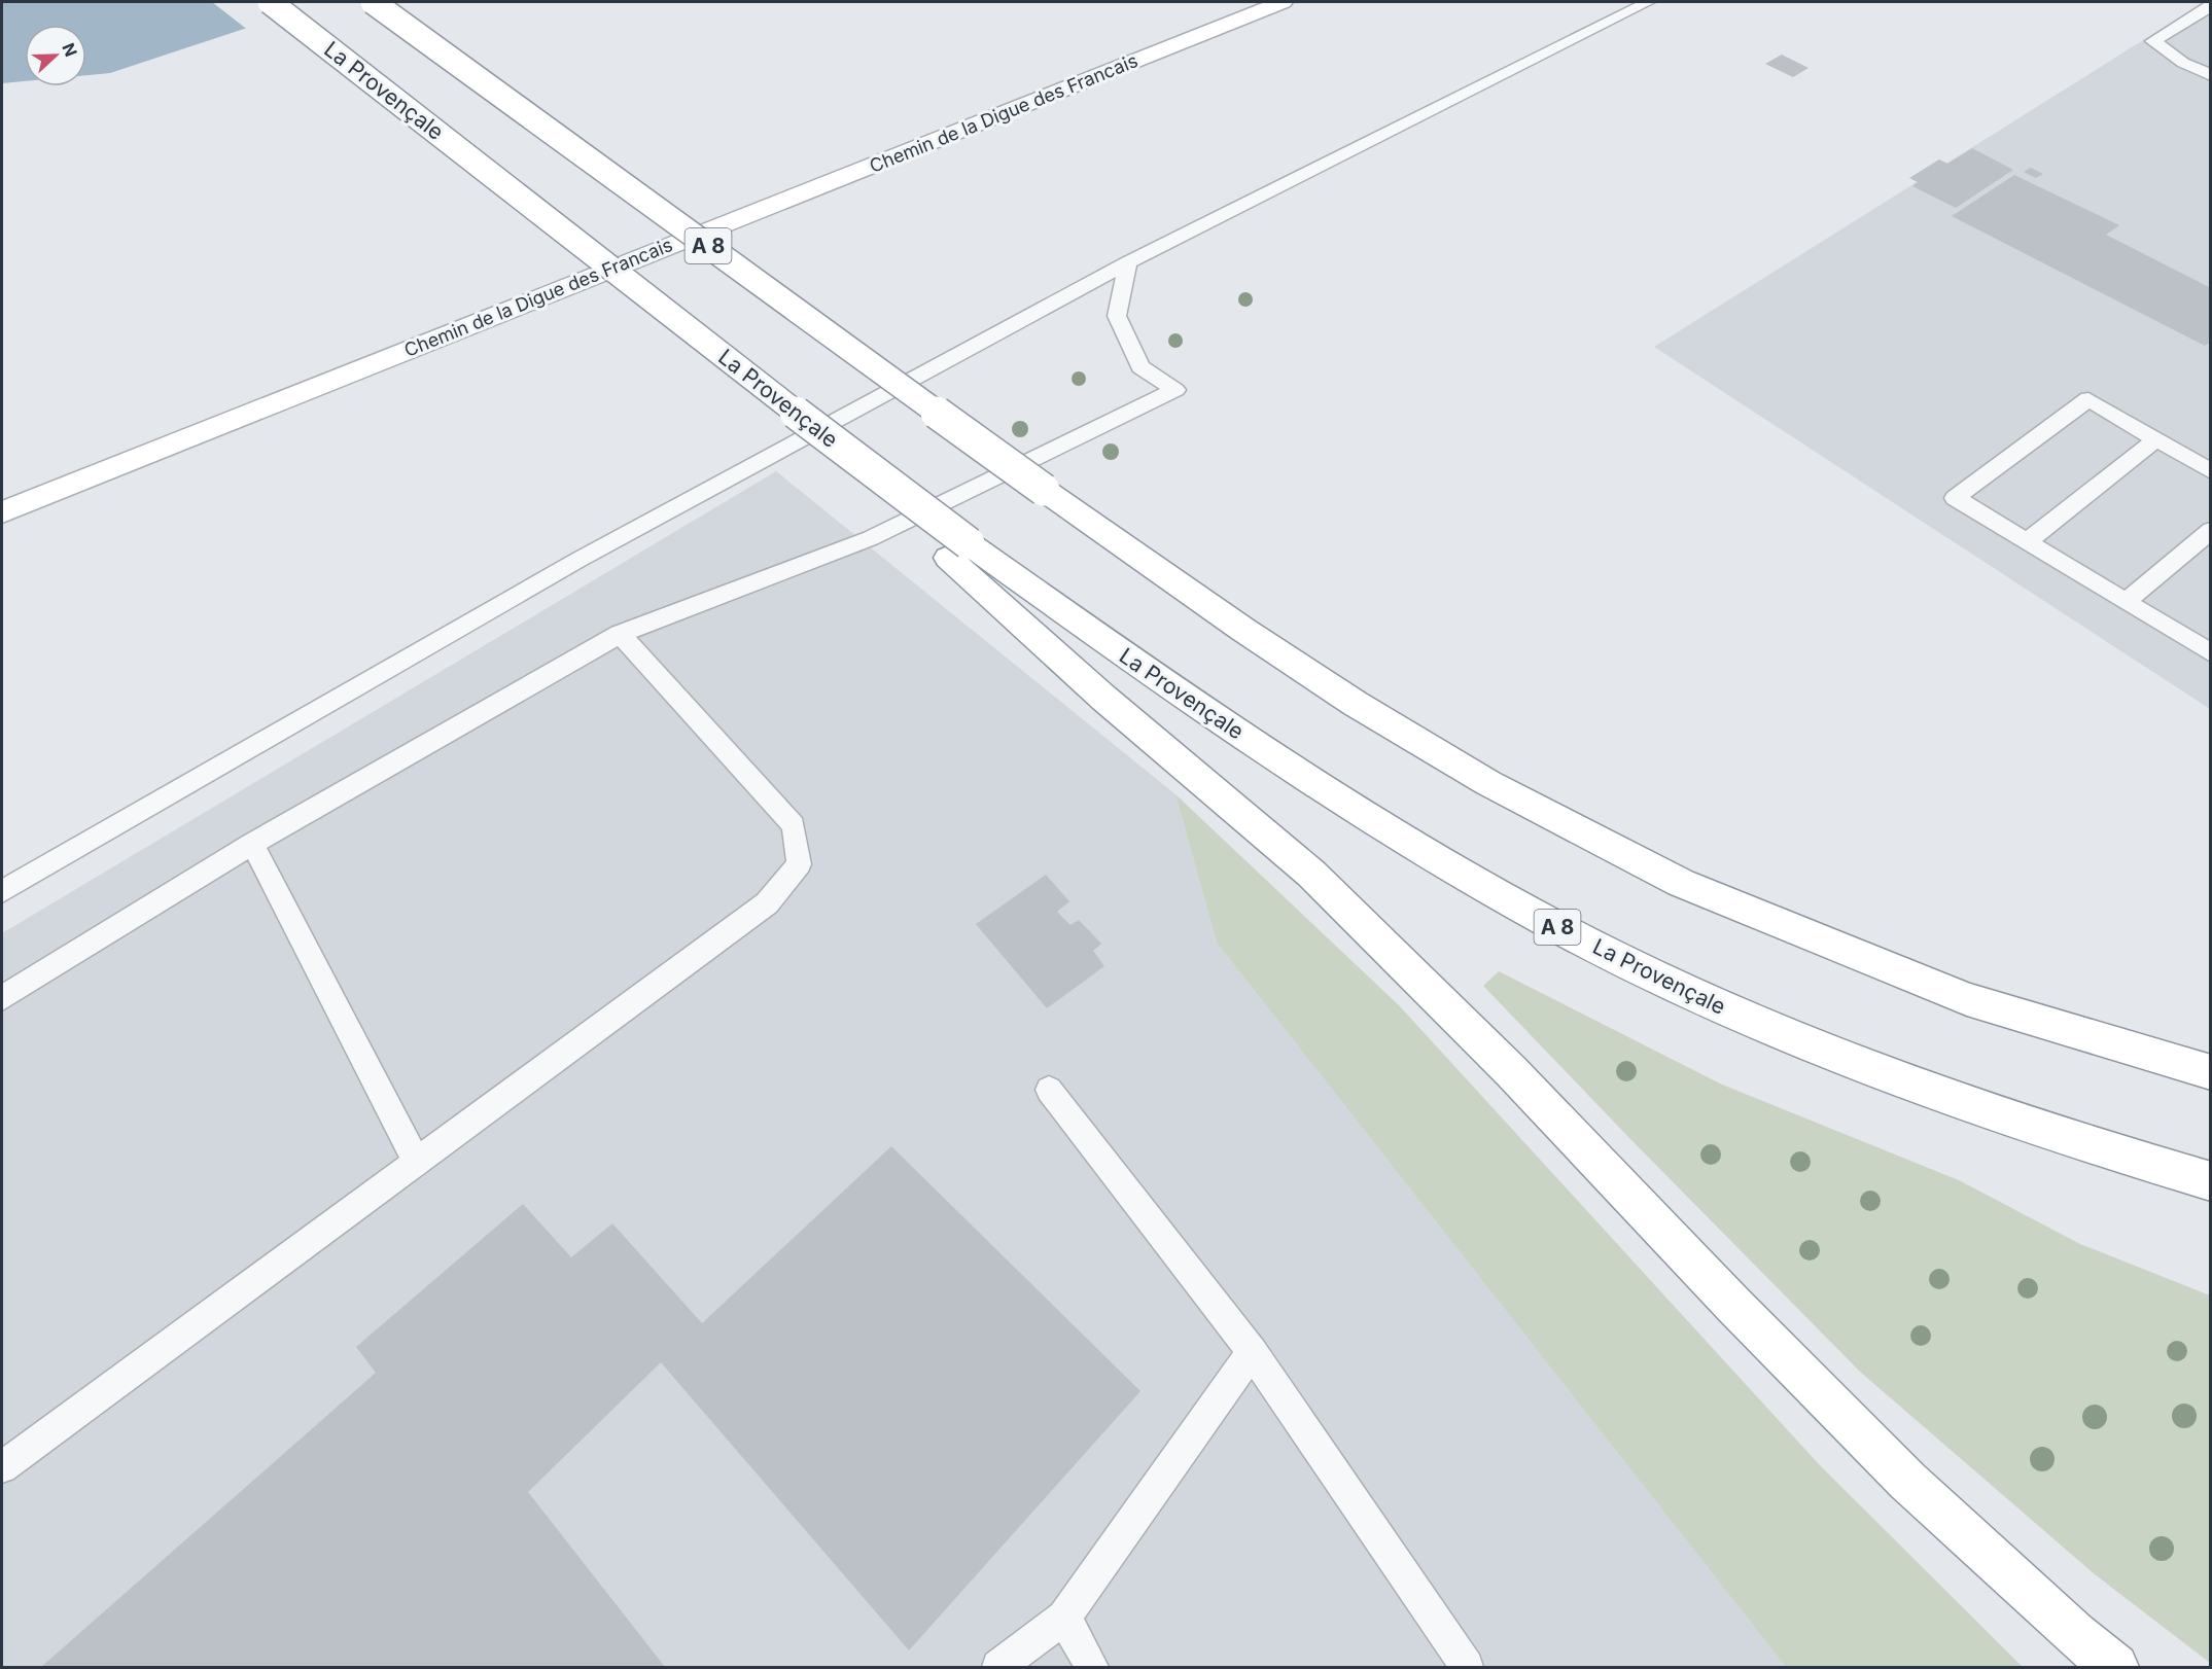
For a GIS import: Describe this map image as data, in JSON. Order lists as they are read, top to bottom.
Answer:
{
  "streets": {
    "main road": ["La Provençale", "Chemin de la Digue des Francais", "A 8"]
  },
  "north": "right"
}
